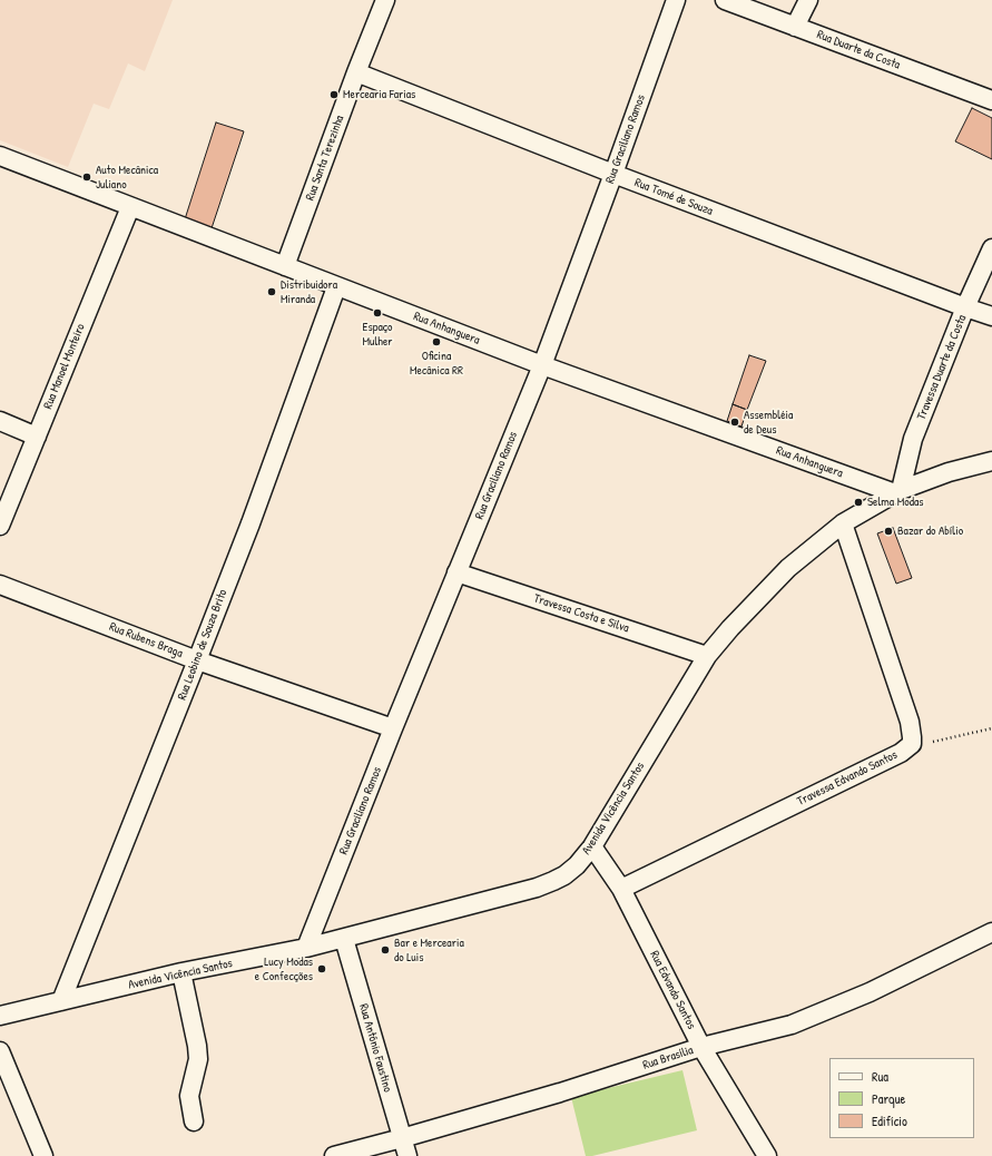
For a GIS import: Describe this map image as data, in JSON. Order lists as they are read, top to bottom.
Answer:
{
  "streets": {
    "street": [
      "Rua Duarte da Costa",
      "Rua Graciliano Ramos",
      "Rua Santa Terezinha",
      "Rua Tomé de Souza",
      "Rua Anhanguera",
      "Rua Manoel Monteiro",
      "Travessa Duarte da Costa",
      "Travessa Costa e Silva",
      "Rua Rubens Braga",
      "Rua Leobino de Souza Brito",
      "Travessa Edvando Santos",
      "Avenida Vicência Santos",
      "Rua Edvando Santos",
      "Rua Antônio Faustino",
      "Rua Brasília"
    ]
  },
  "crossings": [
    ["Rua Graciliano Ramos", "Rua Tomé de Souza"],
    ["Rua Graciliano Ramos", "Rua Anhanguera"],
    ["Rua Graciliano Ramos", "Travessa Costa e Silva"],
    ["Rua Graciliano Ramos", "Rua Rubens Braga"],
    ["Rua Graciliano Ramos", "Avenida Vicência Santos"],
    ["Rua Santa Terezinha", "Rua Tomé de Souza"],
    ["Rua Santa Terezinha", "Rua Anhanguera"],
    ["Rua Tomé de Souza", "Travessa Duarte da Costa"],
    ["Rua Anhanguera", "Rua Manoel Monteiro"],
    ["Rua Anhanguera", "Travessa Duarte da Costa"],
    ["Rua Anhanguera", "Rua Leobino de Souza Brito"],
    ["Rua Anhanguera", "Avenida Vicência Santos"],
    ["Travessa Duarte da Costa", "Avenida Vicência Santos"],
    ["Travessa Costa e Silva", "Avenida Vicência Santos"],
    ["Rua Rubens Braga", "Rua Leobino de Souza Brito"],
    ["Rua Leobino de Souza Brito", "Avenida Vicência Santos"],
    ["Travessa Edvando Santos", "Avenida Vicência Santos"],
    ["Travessa Edvando Santos", "Rua Edvando Santos"],
    ["Avenida Vicência Santos", "Rua Edvando Santos"],
    ["Avenida Vicência Santos", "Rua Antônio Faustino"],
    ["Rua Edvando Santos", "Rua Brasília"],
    ["Rua Antônio Faustino", "Rua Brasília"]
  ],
  "places": [
    "Mercearia Farias",
    "Auto Mecânica Juliano",
    "Distribuidora Miranda",
    "Espaço Mulher",
    "Oficina Mecânica RR",
    "Assembléia de Deus",
    "Selma Modas",
    "Bazar do Abílio",
    "Bar e Mercearia do Luis",
    "Lucy Modas e Confecções"
  ],
  "legend": ["Rua", "Parque", "Edifício"]
}
